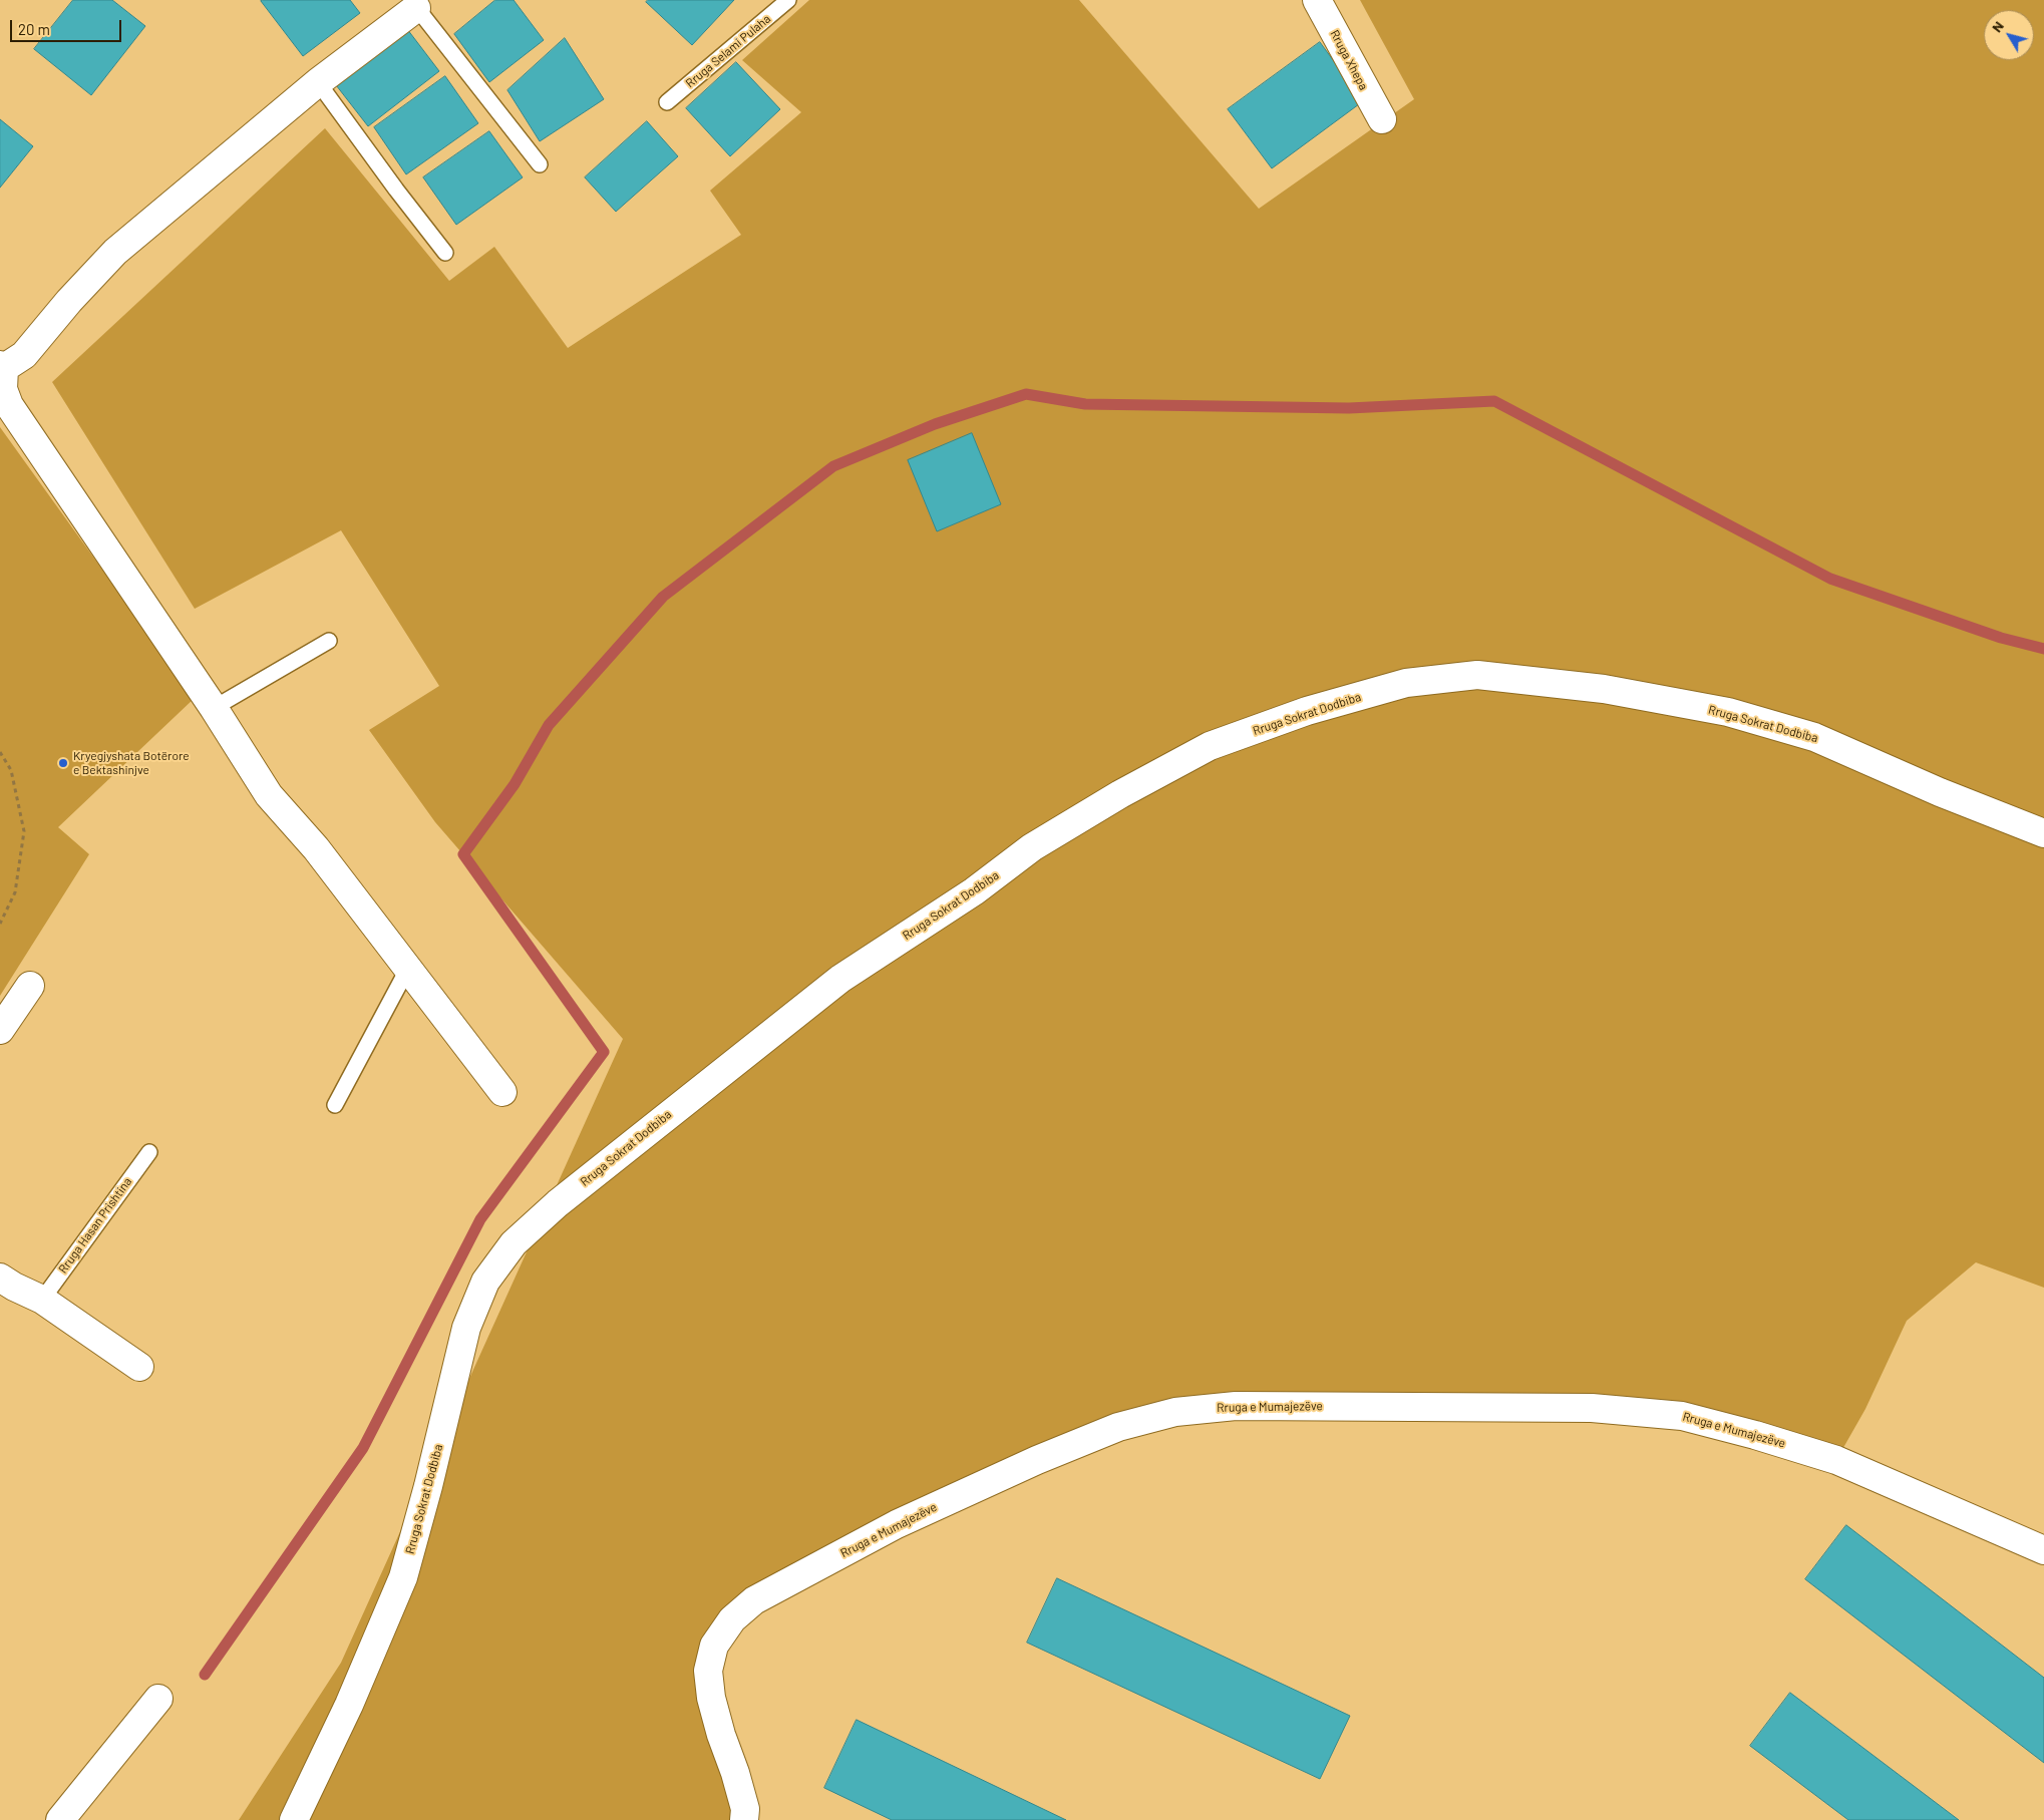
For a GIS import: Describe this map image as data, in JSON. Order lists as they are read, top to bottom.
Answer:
{
  "streets": {
    "street": ["Rruga Xhepa", "Rruga Sokrat Dodbiba", "Rruga e Mumajezëve"],
    "lane": ["Rruga Selami Pulaha", "Rruga Hasan Prishtina"]
  },
  "places": ["Kryegjyshata Botërore e Bektashinjve"],
  "scale_bar": "20 m",
  "north": "top left"
}
